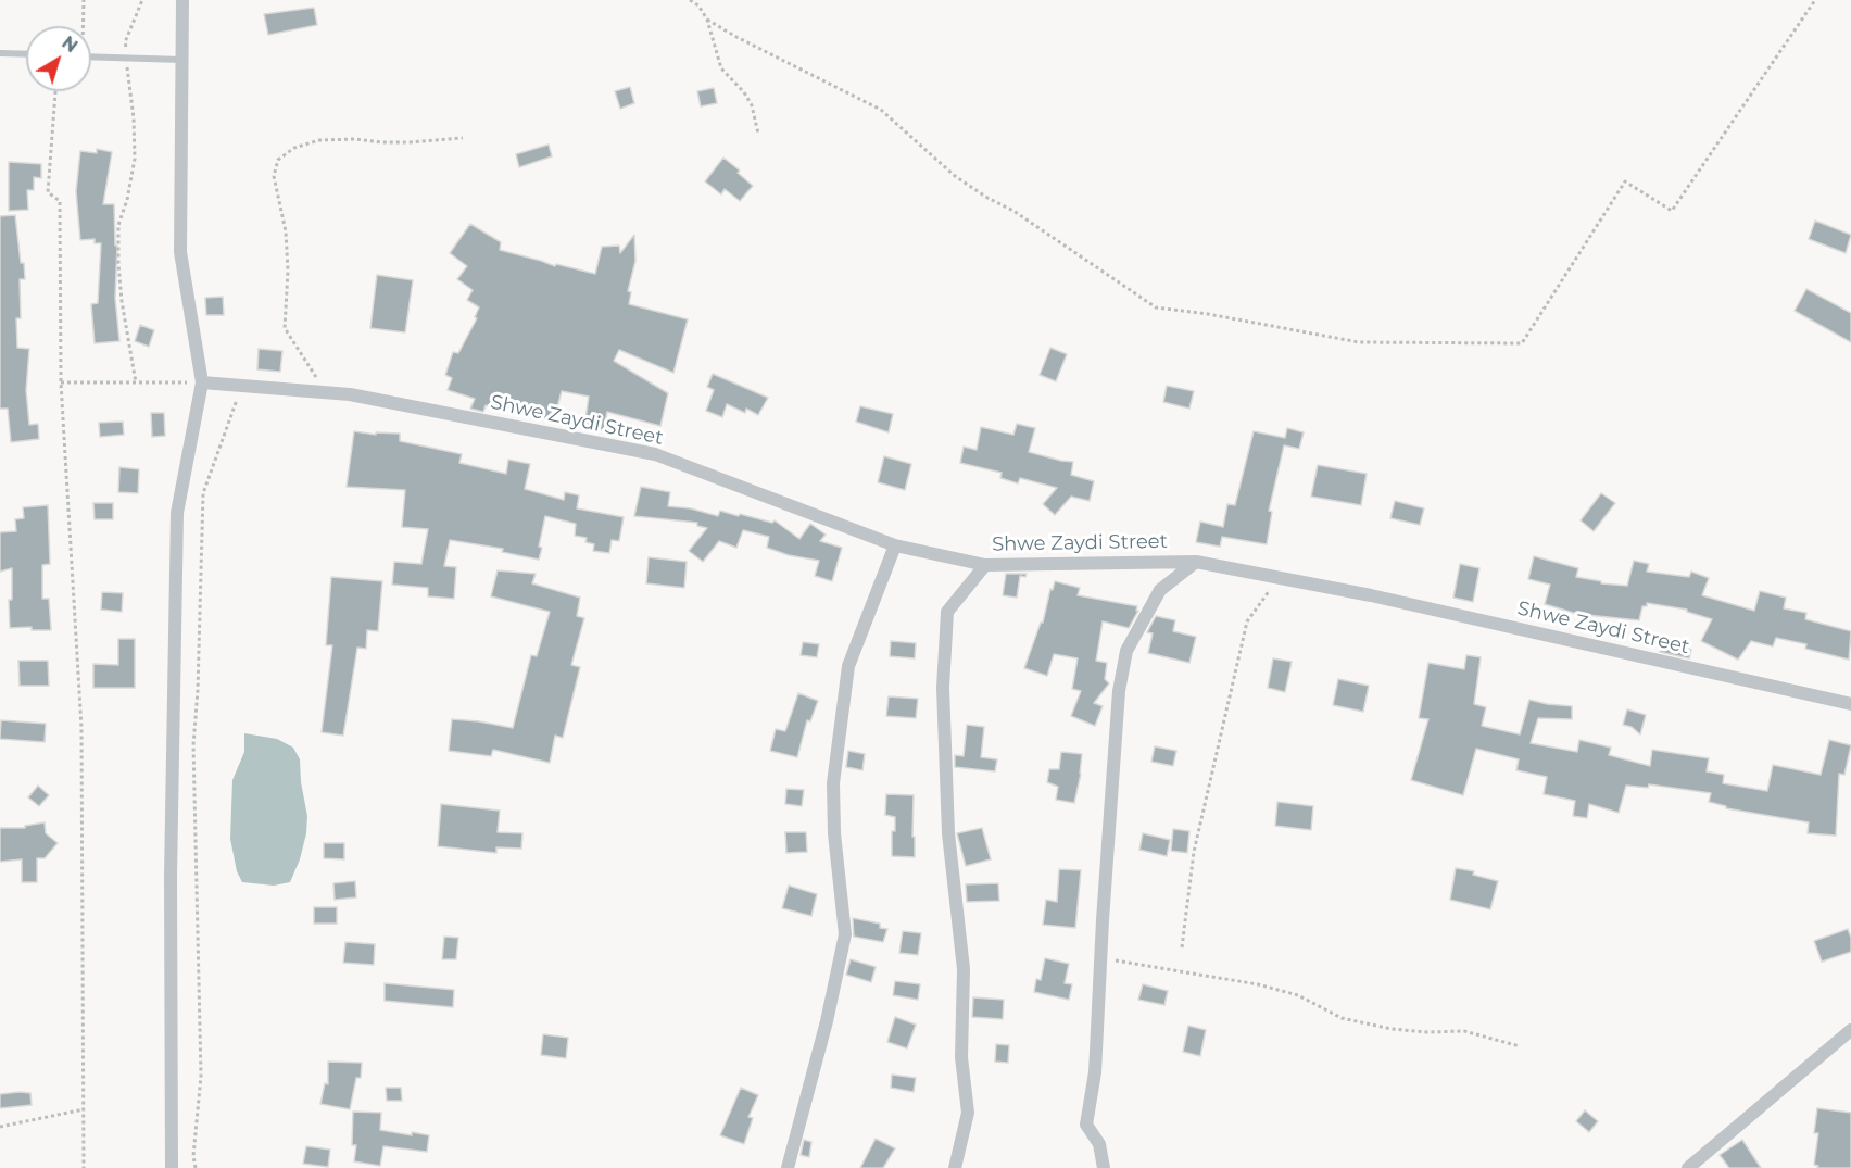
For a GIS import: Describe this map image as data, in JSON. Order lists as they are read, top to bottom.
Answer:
{
  "streets": {
    "street": ["Shwe Zaydi Street"]
  },
  "north": "top right"
}
